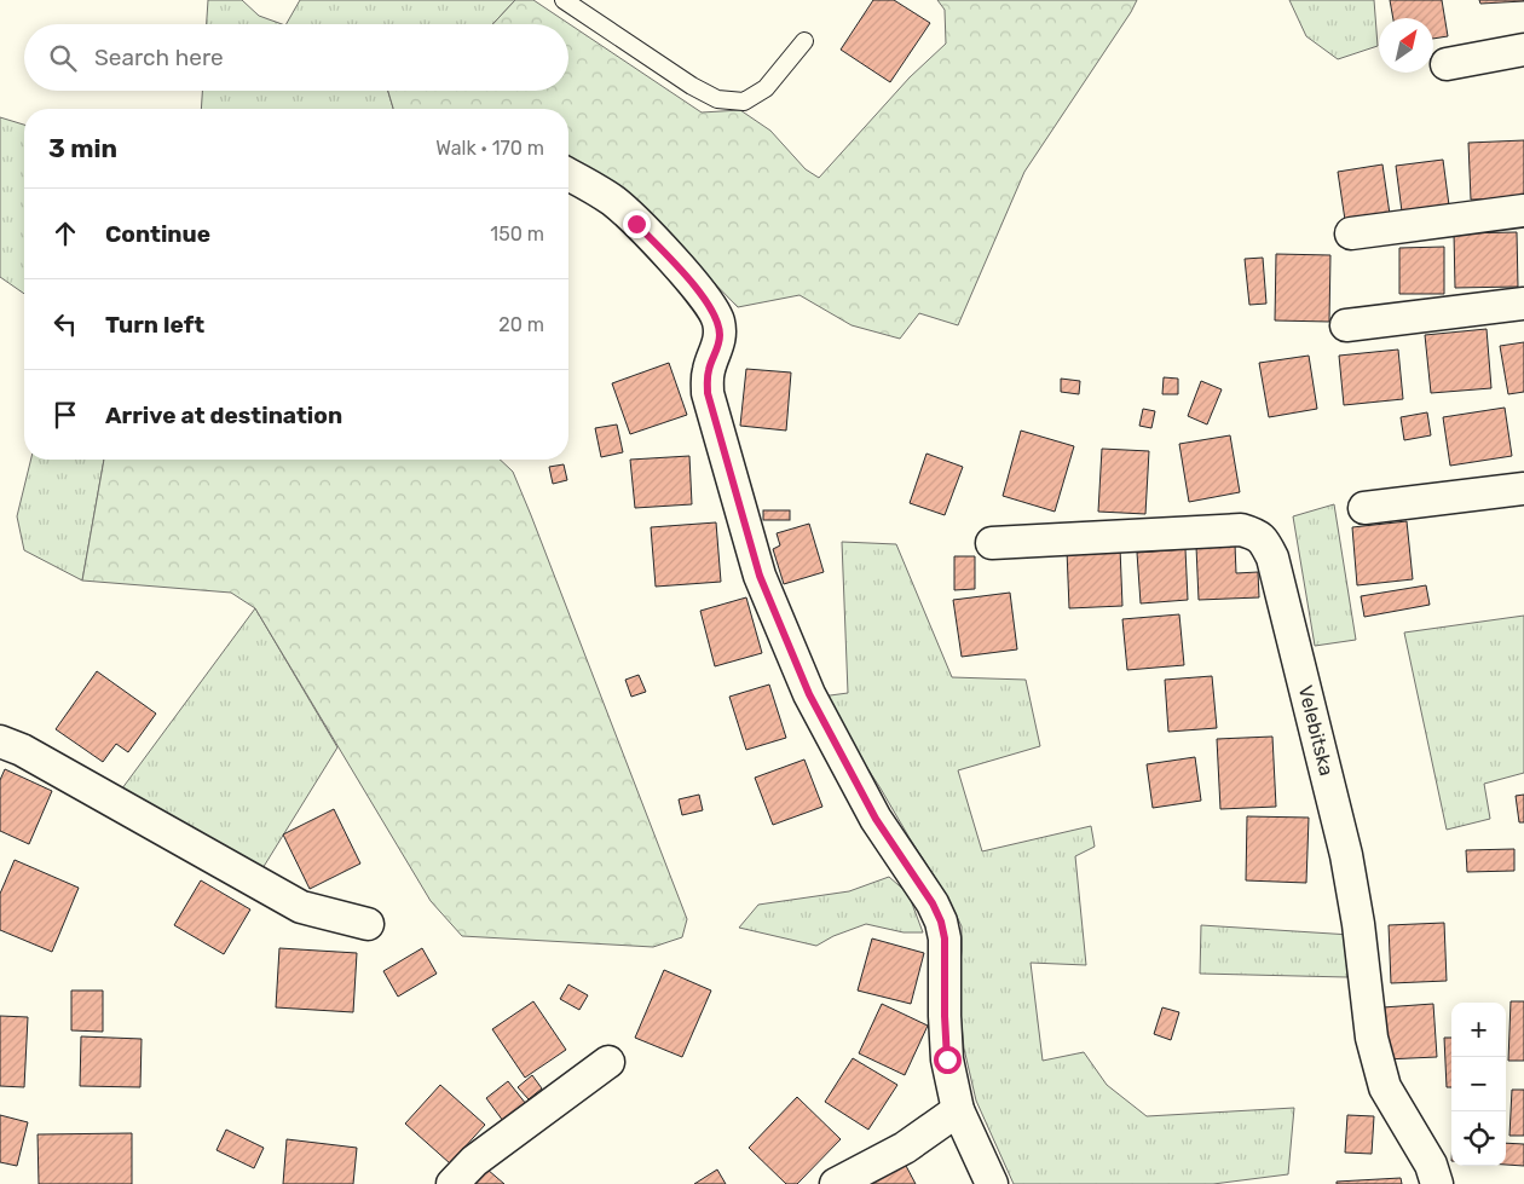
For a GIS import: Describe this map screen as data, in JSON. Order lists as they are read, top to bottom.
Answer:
{
  "streets": {
    "street": ["Velebitska"]
  },
  "north": "top right",
  "page": {
    "search": "Search here",
    "heading": ["3 min", "Walk · 170 m"],
    "list": [
      ["Continue", "150 m"],
      ["Turn left", "20 m"],
      "Arrive at destination"
    ],
    "map_buttons": ["+", "−"]
  }
}
